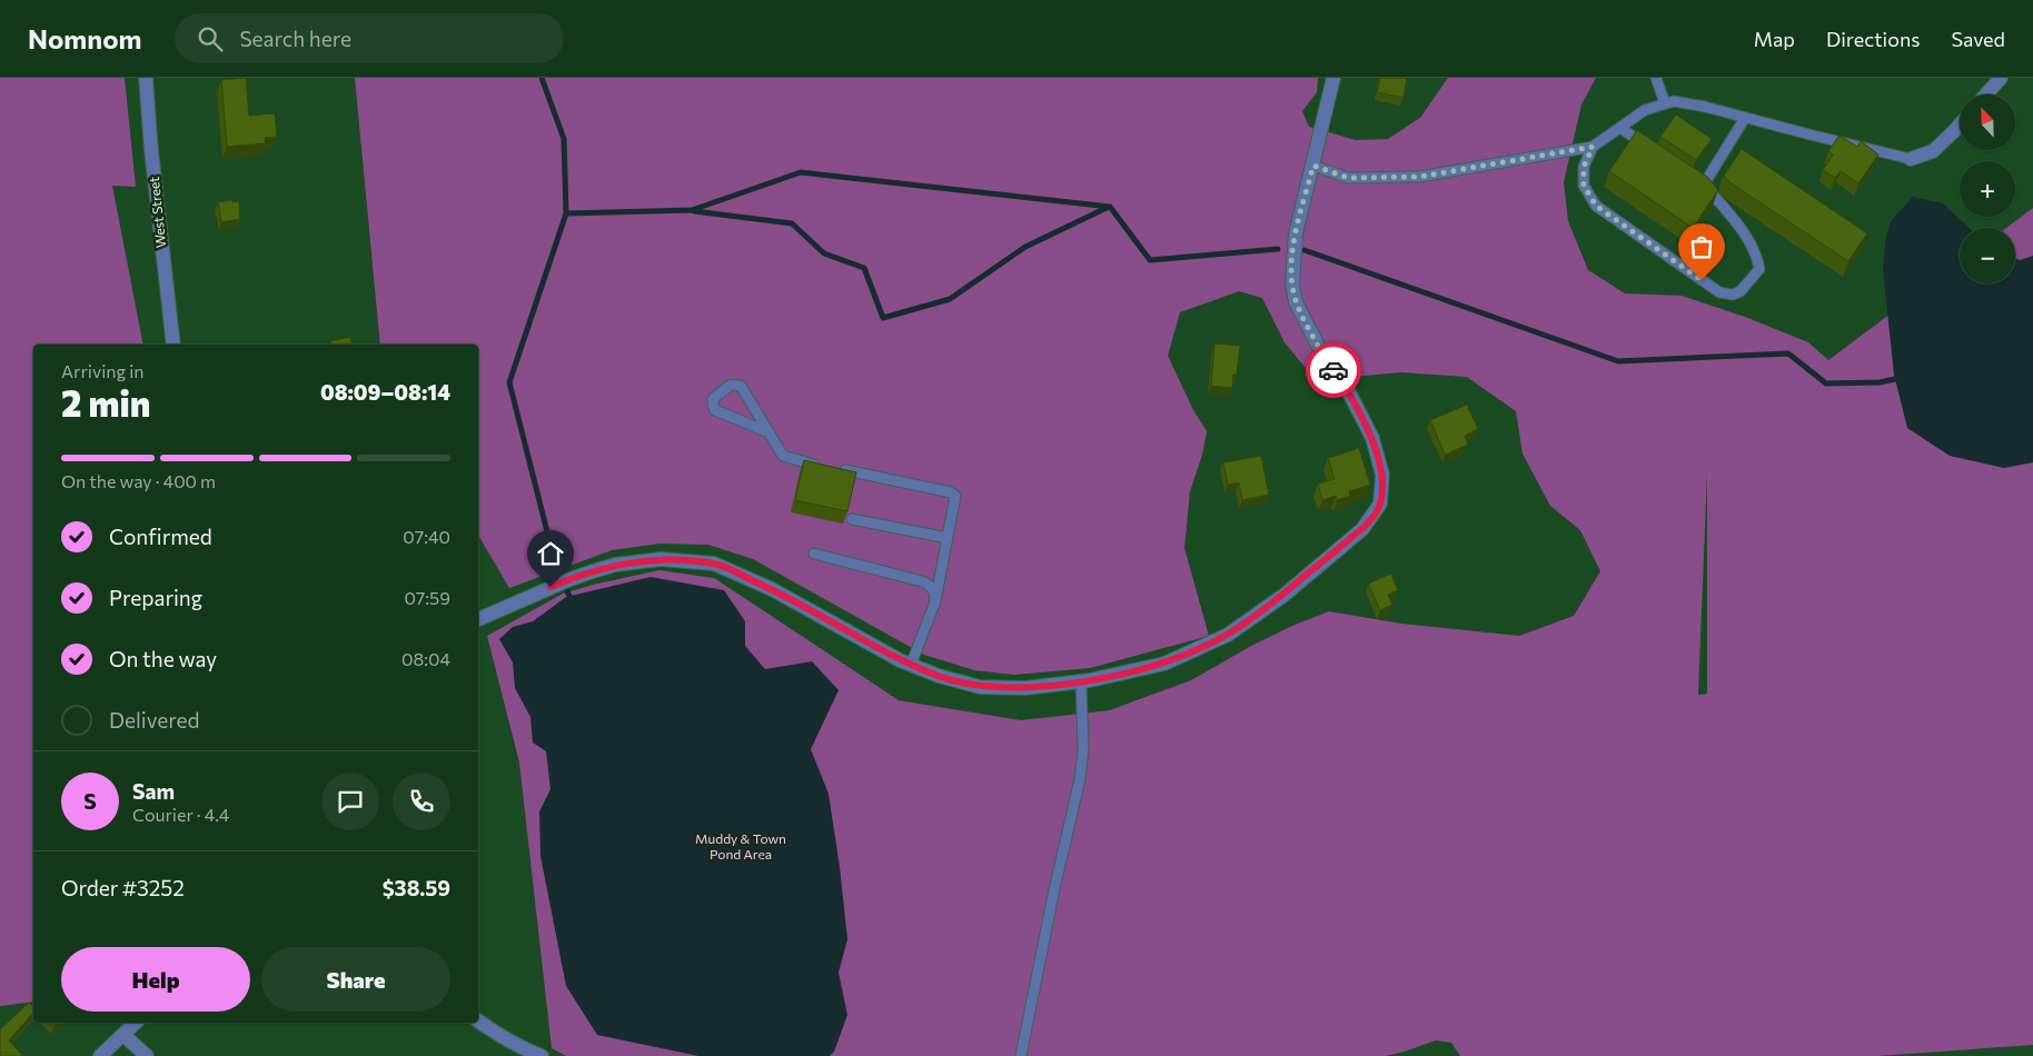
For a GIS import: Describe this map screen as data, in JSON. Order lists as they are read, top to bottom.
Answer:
{
  "streets": {
    "street": ["West Street"]
  },
  "parks": ["Muddy & Town Pond Area"],
  "north": "top left",
  "page": {
    "header": "Nomnom",
    "search": "Search here",
    "nav": ["Map", "Directions", "Saved"],
    "map_buttons": ["+", "−"],
    "heading": ["2 min", "Arriving in", "08:09–08:14"],
    "panel": [
      "Sam",
      "Courier · 4.4",
      "Order #3252",
      "$38.59"
    ],
    "bar": "On the way · 400 m",
    "list": [
      ["Confirmed", "07:40"],
      ["Preparing", "07:59"],
      ["On the way", "08:04"],
      "Delivered"
    ],
    "round": "S",
    "buttons": ["Help", "Share"]
  }
}
